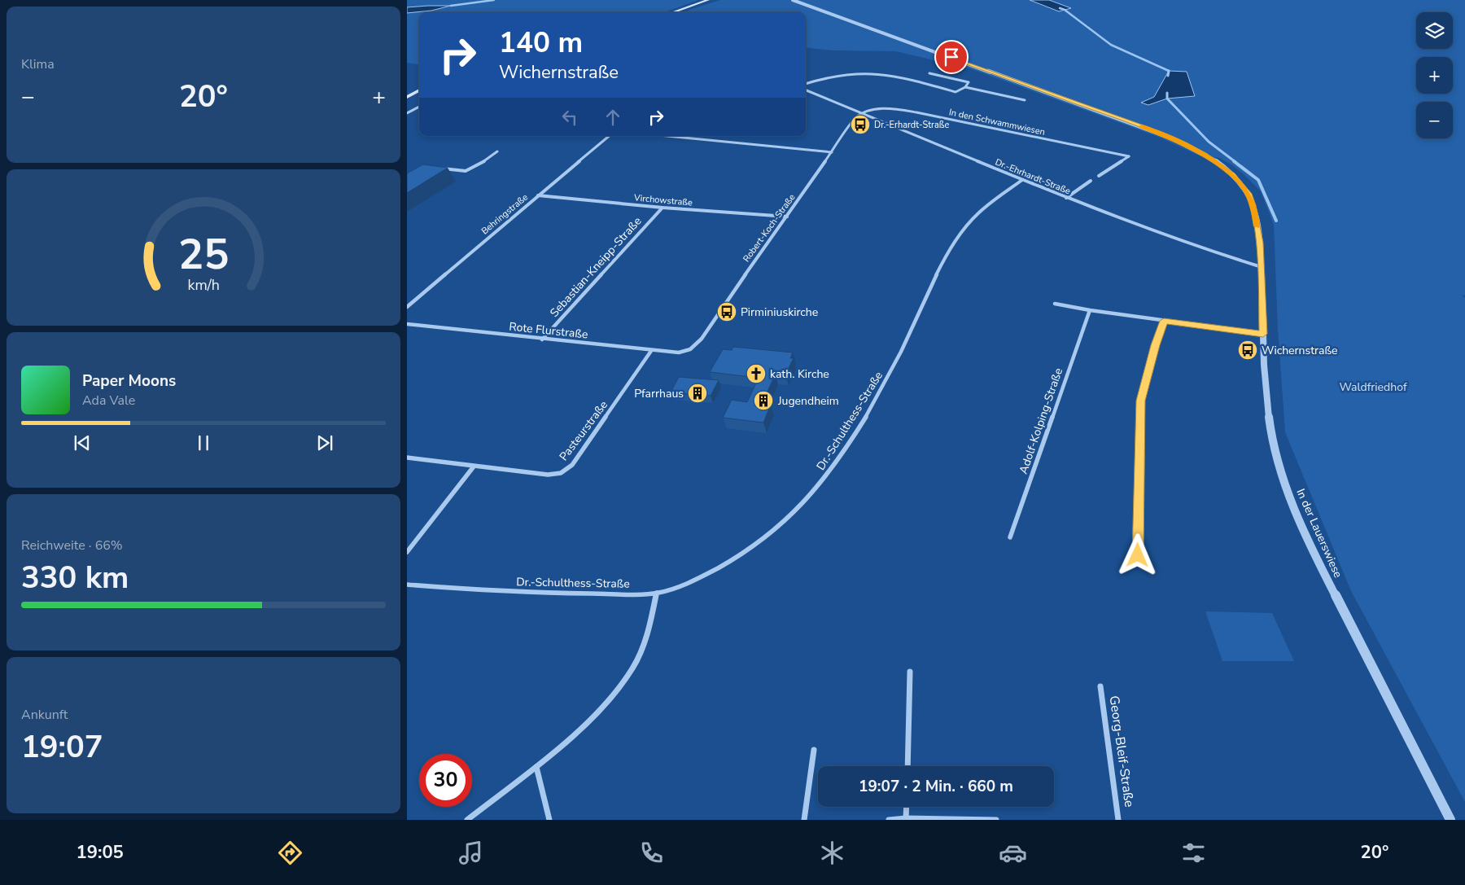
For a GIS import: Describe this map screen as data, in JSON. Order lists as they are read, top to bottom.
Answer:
{
  "streets": {
    "street": [
      "In den Schwammwiesen",
      "Dr.-Ehrhardt-Straße",
      "Virchowstraße",
      "Behringstraße",
      "Robert-Koch-Straße",
      "Sebastian-Kneipp-Straße",
      "Rote Flurstraße",
      "Dr.-Schulthess-Straße",
      "Adolf-Kolping-Straße",
      "Pasteurstraße",
      "In der Lauerswiese",
      "Georg-Bleif-Straße"
    ]
  },
  "crossings": [
    ["In den Schwammwiesen", "Dr.-Ehrhardt-Straße"],
    ["In den Schwammwiesen", "Robert-Koch-Straße"],
    ["Dr.-Ehrhardt-Straße", "Robert-Koch-Straße"],
    ["Dr.-Ehrhardt-Straße", "Dr.-Schulthess-Straße"],
    ["Dr.-Ehrhardt-Straße", "In der Lauerswiese"],
    ["Virchowstraße", "Behringstraße"],
    ["Virchowstraße", "Robert-Koch-Straße"],
    ["Virchowstraße", "Sebastian-Kneipp-Straße"],
    ["Robert-Koch-Straße", "Rote Flurstraße"],
    ["Sebastian-Kneipp-Straße", "Rote Flurstraße"],
    ["Rote Flurstraße", "Pasteurstraße"]
  ],
  "parks": ["Waldfriedhof"],
  "places": {
    "bus stop": ["Dr.-Erhardt-Straße", "Pirminiuskirche", "Wichernstraße"],
    "church": ["kath. Kirche"],
    "building": ["Pfarrhaus", "Jugendheim"]
  },
  "page": {
    "tile": [
      "Klima",
      ["Reichweite · 66%", "330 km"],
      ["Ankunft", "19:07"]
    ],
    "map_buttons": ["+", "−"],
    "turn": ["140 m", "Wichernstraße"],
    "heat": ["−", "20°", "+"],
    "song": ["Paper Moons", "Ada Vale"],
    "limit": "30",
    "trip": "19:07 · 2 Min. · 660 m",
    "tabs": ["19:05", "20°"],
    "gauge": ["25", "km/h"]
  }
}
